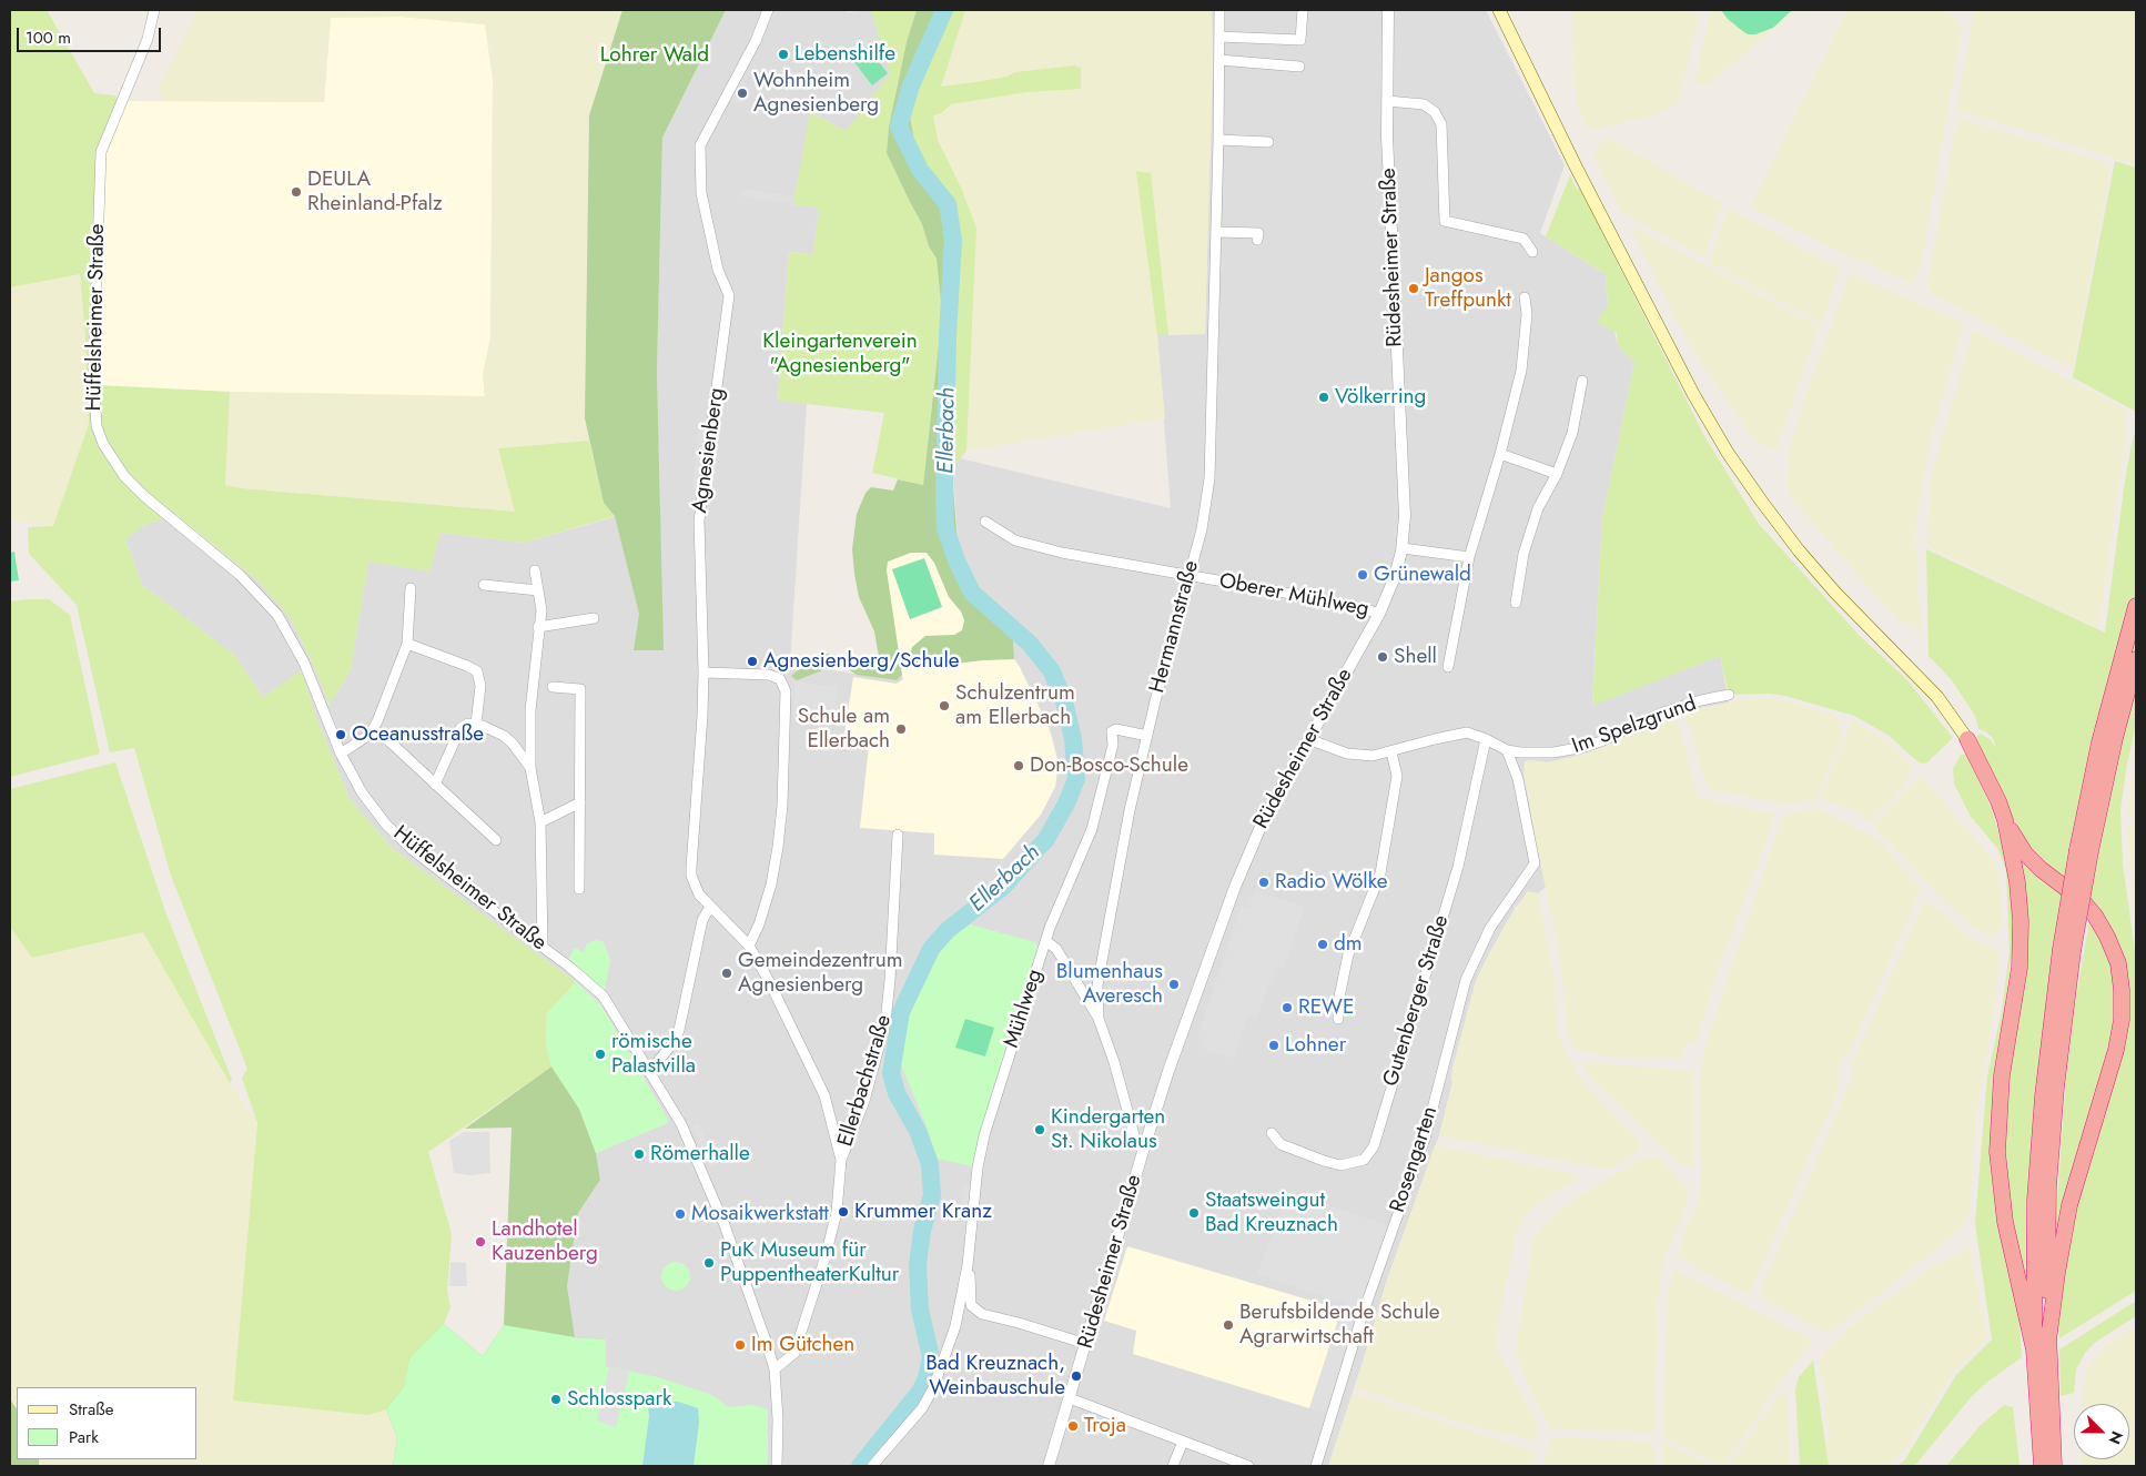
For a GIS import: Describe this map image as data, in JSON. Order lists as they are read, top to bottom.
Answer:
{
  "streets": {
    "street": [
      "Rüdesheimer Straße",
      "Hüffelsheimer Straße",
      "Agnesienberg",
      "Oberer Mühlweg",
      "Hermannstraße",
      "Im Spelzgrund",
      "Gutenberger Straße",
      "Mühlweg",
      "Ellerbachstraße",
      "Rosengarten"
    ]
  },
  "crossings": [
    ["Rüdesheimer Straße", "Oberer Mühlweg"],
    ["Rüdesheimer Straße", "Hermannstraße"],
    ["Rüdesheimer Straße", "Im Spelzgrund"],
    ["Rüdesheimer Straße", "Mühlweg"],
    ["Oberer Mühlweg", "Hermannstraße"],
    ["Hermannstraße", "Mühlweg"],
    ["Im Spelzgrund", "Gutenberger Straße"],
    ["Im Spelzgrund", "Rosengarten"]
  ],
  "water": ["Ellerbach"],
  "parks": ["Lohrer Wald", "Kleingartenverein \"Agnesienberg\""],
  "places": [
    "Lebenshilfe",
    "Wohnheim Agnesienberg",
    "DEULA Rheinland-Pfalz",
    "Jangos Treffpunkt",
    "Völkerring",
    "Grünewald",
    "Shell",
    "Agnesienberg/Schule",
    "Schulzentrum am Ellerbach",
    "Schule am Ellerbach",
    "Oceanusstraße",
    "Don-Bosco-Schule",
    "Radio Wölke",
    "dm",
    "Gemeindezentrum Agnesienberg",
    "Blumenhaus Averesch",
    "REWE",
    "Lohner",
    "römische Palastvilla",
    "Kindergarten St. Nikolaus",
    "Römerhalle",
    "Krummer Kranz",
    "Staatsweingut Bad Kreuznach",
    "Mosaikwerkstatt",
    "Landhotel Kauzenberg",
    "PuK Museum für PuppentheaterKultur",
    "Berufsbildende Schule Agrarwirtschaft",
    "Im Gütchen",
    "Bad Kreuznach, Weinbauschule",
    "Schlosspark",
    "Troja"
  ],
  "legend": ["Straße", "Park"],
  "scale_bar": "100 m",
  "north": "bottom right"
}
